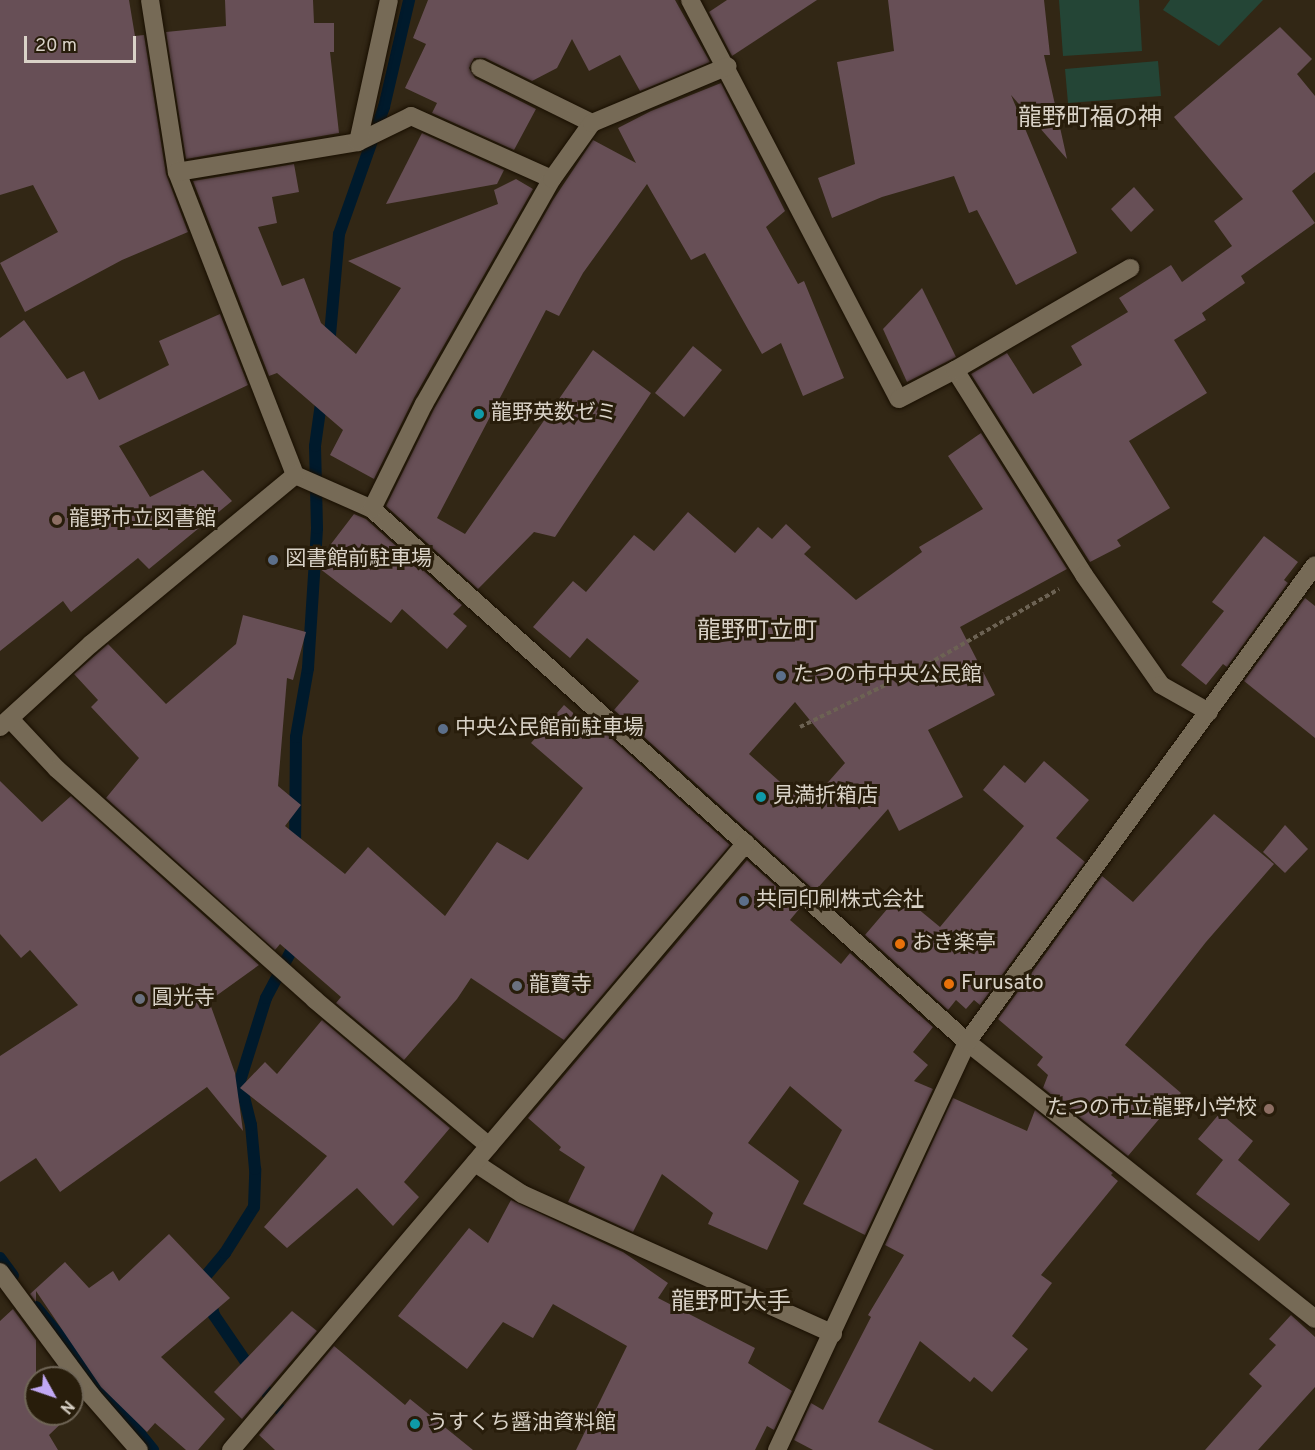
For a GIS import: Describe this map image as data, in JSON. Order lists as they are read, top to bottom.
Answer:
{
  "districts": ["龍野町福の神", "龍野町立町", "龍野町大手"],
  "places": [
    "龍野英数ゼミ",
    "龍野市立図書館",
    "図書館前駐車場",
    "たつの市中央公民館",
    "中央公民館前駐車場",
    "見満折箱店",
    "共同印刷株式会社",
    "おき楽亭",
    "Furusato",
    "龍寶寺",
    "圓光寺",
    "たつの市立龍野小学校",
    "うすくち醤油資料館"
  ],
  "scale_bar": "20 m",
  "north": "bottom right"
}
